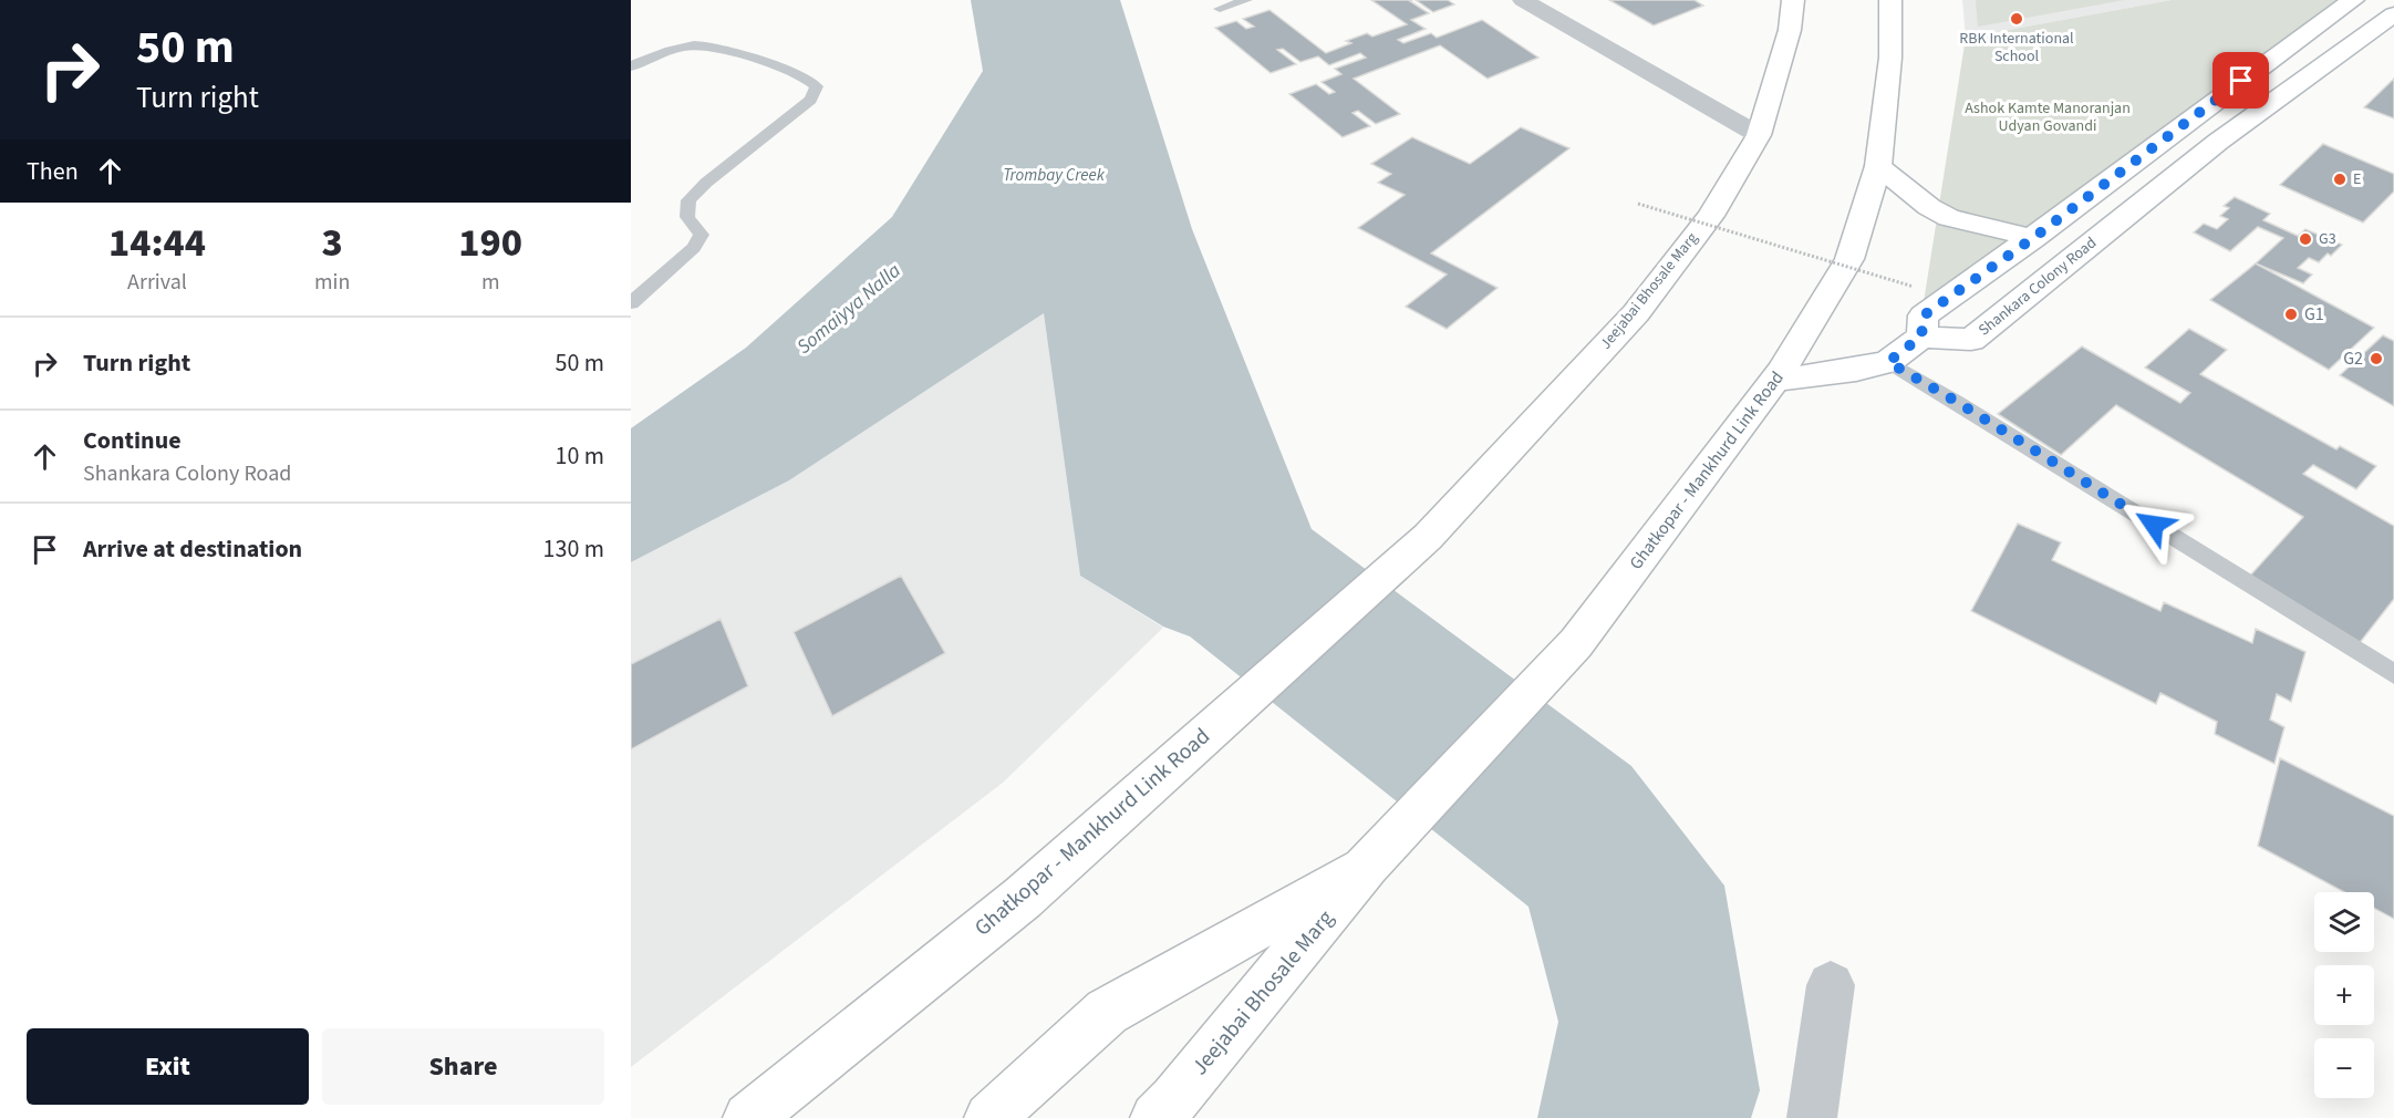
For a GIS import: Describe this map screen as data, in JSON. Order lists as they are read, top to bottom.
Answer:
{
  "streets": {
    "main road": ["Shankara Colony Road", "Jeejabai Bhosale Marg", "Ghatkopar - Mankhurd Link Road"]
  },
  "crossings": [
    ["Jeejabai Bhosale Marg", "Ghatkopar - Mankhurd Link Road"]
  ],
  "water": ["Trombay Creek", "Somaiyya Nalla"],
  "parks": ["Ashok Kamte Manoranjan Udyan Govandi"],
  "places": [
    "RBK International School",
    "E",
    "G3",
    "G1",
    "G2"
  ],
  "page": {
    "turn": ["50 m", "Turn right"],
    "then": "Then",
    "eta": [
      "14:44",
      "Arrival",
      "3",
      "min",
      "190",
      "m"
    ],
    "list": [
      {
        "name": "Turn right",
        "value": "50 m"
      },
      {
        "name": "Continue",
        "note": "Shankara Colony Road",
        "value": "10 m"
      },
      {
        "name": "Arrive at destination",
        "value": "130 m"
      }
    ],
    "map_buttons": ["+", "−"],
    "buttons": ["Exit", "Share"]
  }
}
